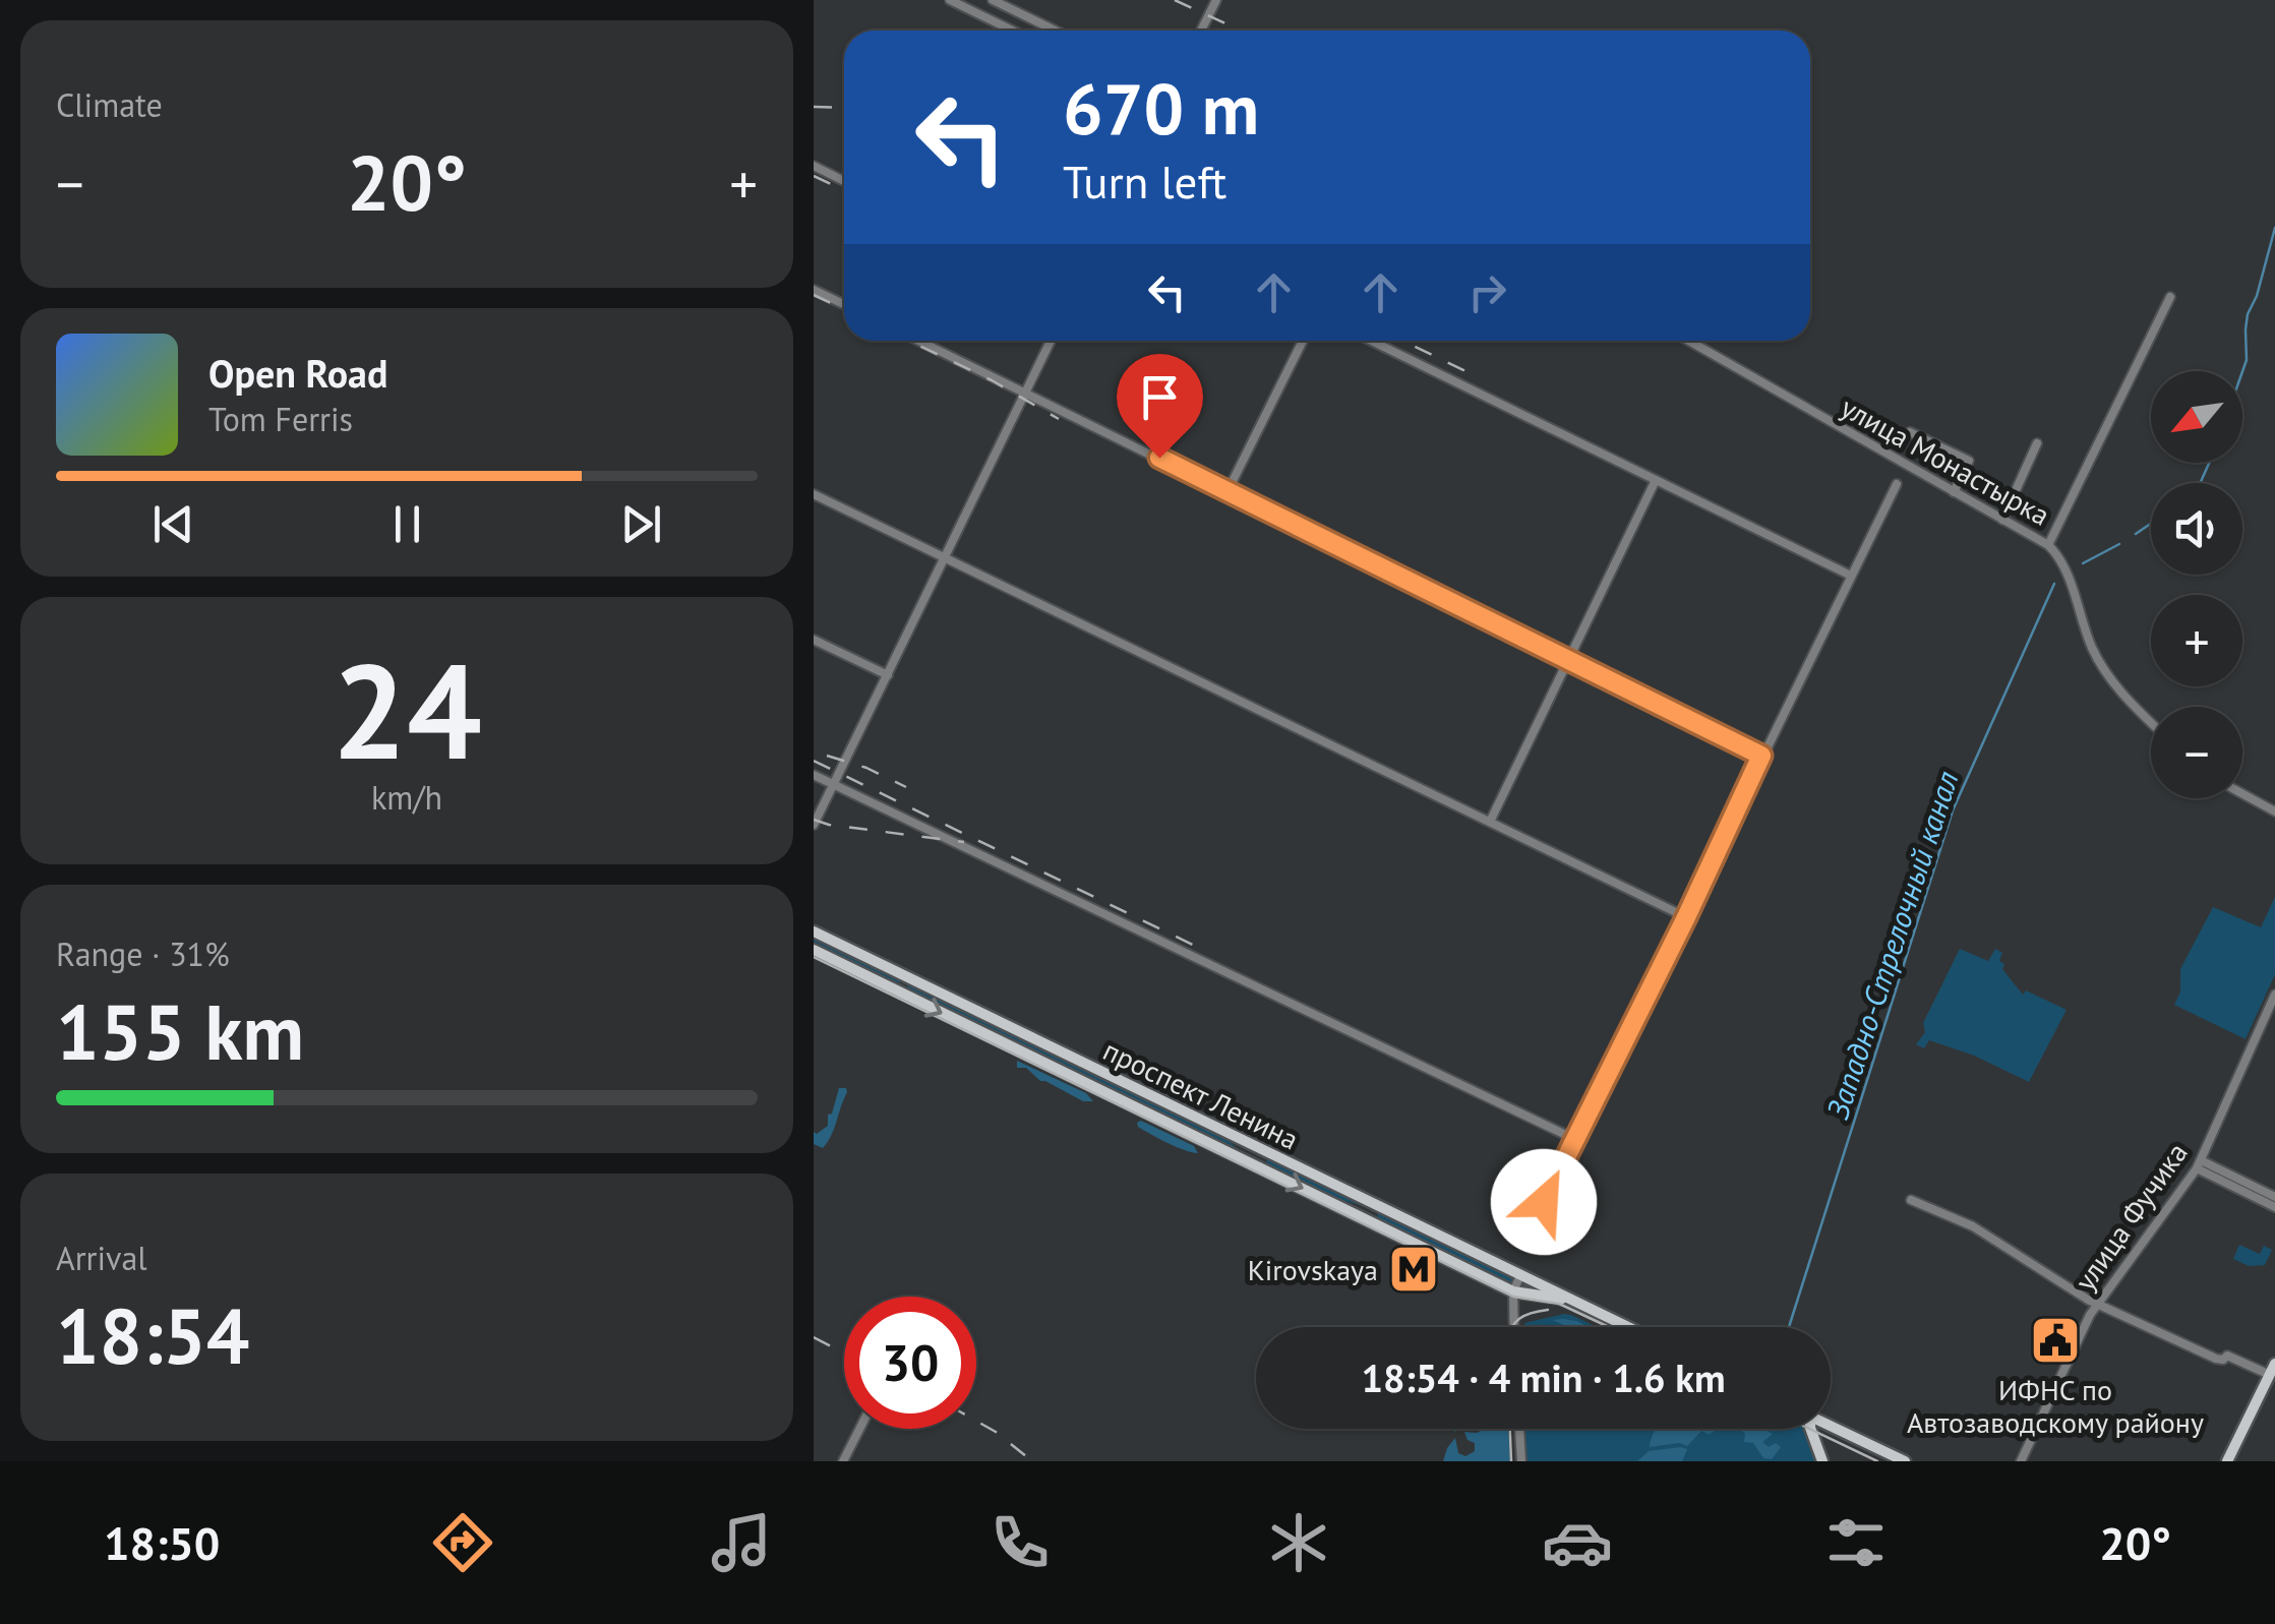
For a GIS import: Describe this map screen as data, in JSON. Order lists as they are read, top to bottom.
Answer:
{
  "streets": {
    "main road": ["проспект Ленина"],
    "street": ["улица Монастырка", "улица Фучика"]
  },
  "water": ["Западно-Стрелочный канал"],
  "places": {
    "metro station": ["Kirovskaya"],
    "public building": ["ИФНС по Автозаводскому району"]
  },
  "north": "bottom left",
  "page": {
    "tile": [
      "Climate",
      ["24", "km/h"],
      ["Range · 31%", "155 km"],
      ["Arrival", "18:54"]
    ],
    "turn": ["670 m", "Turn left"],
    "heat": ["−", "20°", "+"],
    "song": ["Open Road", "Tom Ferris"],
    "map_buttons": ["+", "−"],
    "limit": "30",
    "trip": "18:54 · 4 min · 1.6 km",
    "tabs": ["18:50", "20°"]
  }
}
